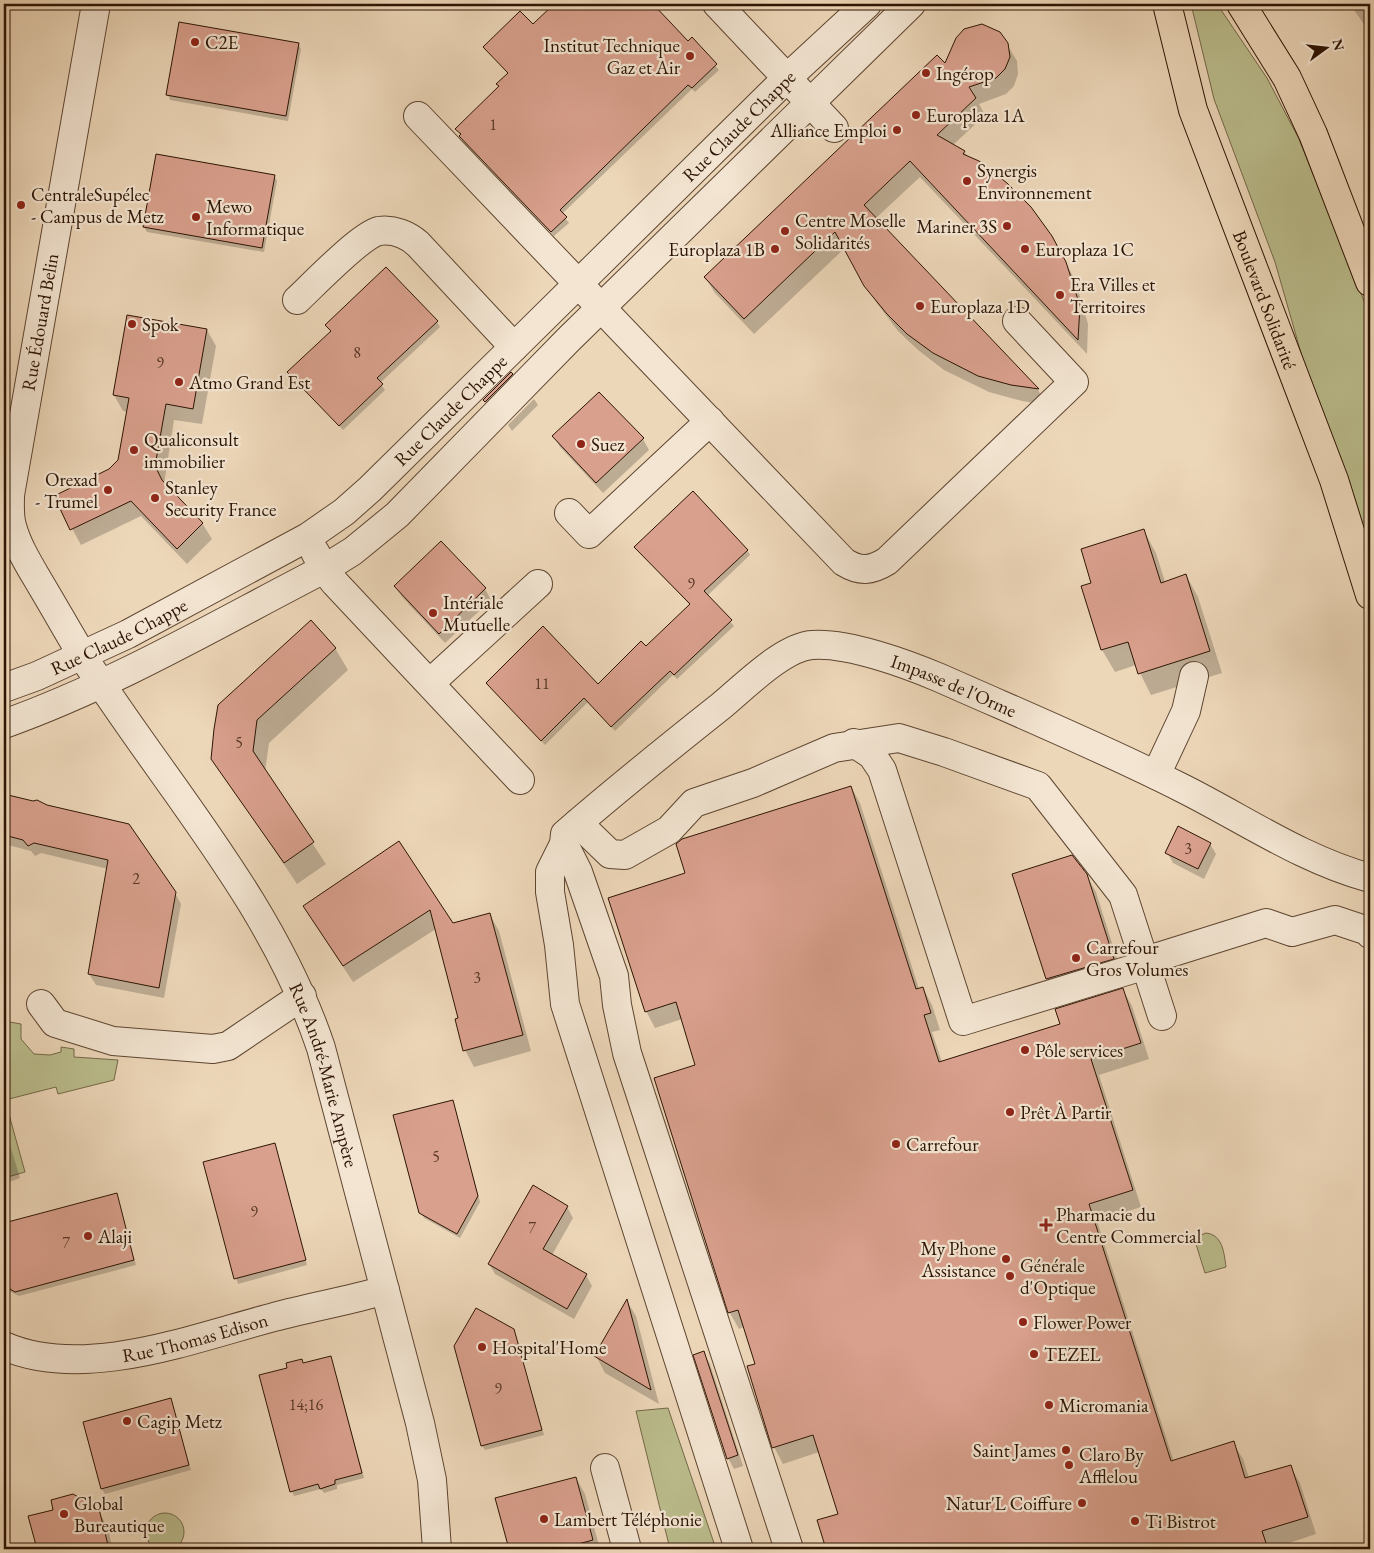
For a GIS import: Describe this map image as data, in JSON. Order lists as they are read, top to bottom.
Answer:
{
  "streets": {
    "main road": ["Boulevard Solidarité"],
    "street": [
      "Rue Claude Chappe",
      "Rue Édouard Belin",
      "Impasse de l'Orme",
      "Rue André-Marie Ampère",
      "Rue Thomas Edison"
    ]
  },
  "crossings": [
    ["Rue Claude Chappe", "Rue Édouard Belin"],
    ["Rue Claude Chappe", "Rue André-Marie Ampère"],
    ["Rue Édouard Belin", "Rue André-Marie Ampère"],
    ["Rue André-Marie Ampère", "Rue Thomas Edison"]
  ],
  "places": {
    "other": [
      "C2E",
      "Institut Technique Gaz et Air",
      "Ingérop",
      "Europlaza 1A",
      "Alliance Emploi",
      "Synergis Environnement",
      "CentraleSupélec - Campus de Metz",
      "Mewo Informatique",
      "Mariner 3S",
      "Centre Moselle Solidarités",
      "Europlaza 1B",
      "Europlaza 1C",
      "Era Villes et Territoires",
      "Europlaza 1D",
      "Spok",
      "Atmo Grand Est",
      "Suez",
      "Qualiconsult immobilier",
      "Orexad - Trumel",
      "Stanley Security France",
      "Intériale Mutuelle",
      "Carrefour Gros Volumes",
      "Pôle services",
      "Prêt À Partir",
      "Carrefour",
      "Alaji",
      "My Phone Assistance",
      "Générale d'Optique",
      "Flower Power",
      "Hospital'Home",
      "TEZEL",
      "Micromania",
      "Cagip Metz",
      "Saint James",
      "Claro By Afflelou",
      "Natur'L Coiffure",
      "Global Bureautique",
      "Lambert Téléphonie",
      "Ti Bistrot"
    ],
    "health": ["Pharmacie du Centre Commercial"]
  },
  "house_numbers": [
    "1",
    "8",
    "9",
    "9",
    "11",
    "5",
    "3",
    "2",
    "3",
    "5",
    "9",
    "7",
    "7",
    "9",
    "14;16"
  ],
  "north": "right"
}
